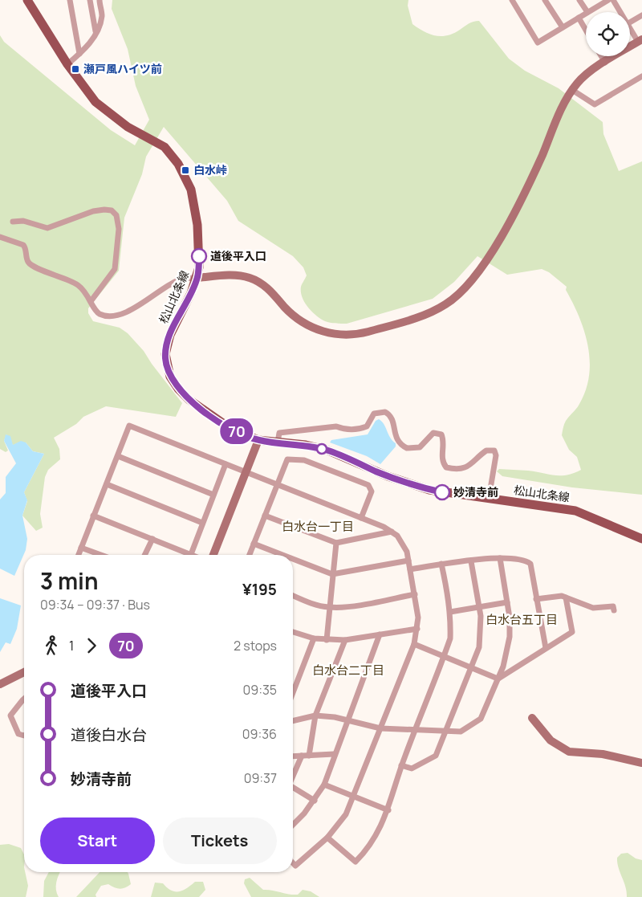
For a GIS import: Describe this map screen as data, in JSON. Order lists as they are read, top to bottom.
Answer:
{
  "streets": {
    "main road": ["松山北条線"]
  },
  "districts": ["白水台一丁目", "白水台五丁目", "白水台二丁目"],
  "places": {
    "transit": ["瀬戸風ハイツ前", "白水峠"],
    "other": ["道後平入口", "妙清寺前"]
  },
  "lines": ["bus line 70"],
  "page": {
    "on_map": "70",
    "heading": ["3 min", "09:34 – 09:37 · Bus", "¥195"],
    "legs": ["1", "70", "2 stops"],
    "list": [
      {
        "name": "道後平入口",
        "value": "09:35"
      },
      {
        "name": "道後白水台",
        "value": "09:36"
      },
      {
        "name": "妙清寺前",
        "value": "09:37"
      }
    ],
    "buttons": ["Start", "Tickets"]
  }
}
